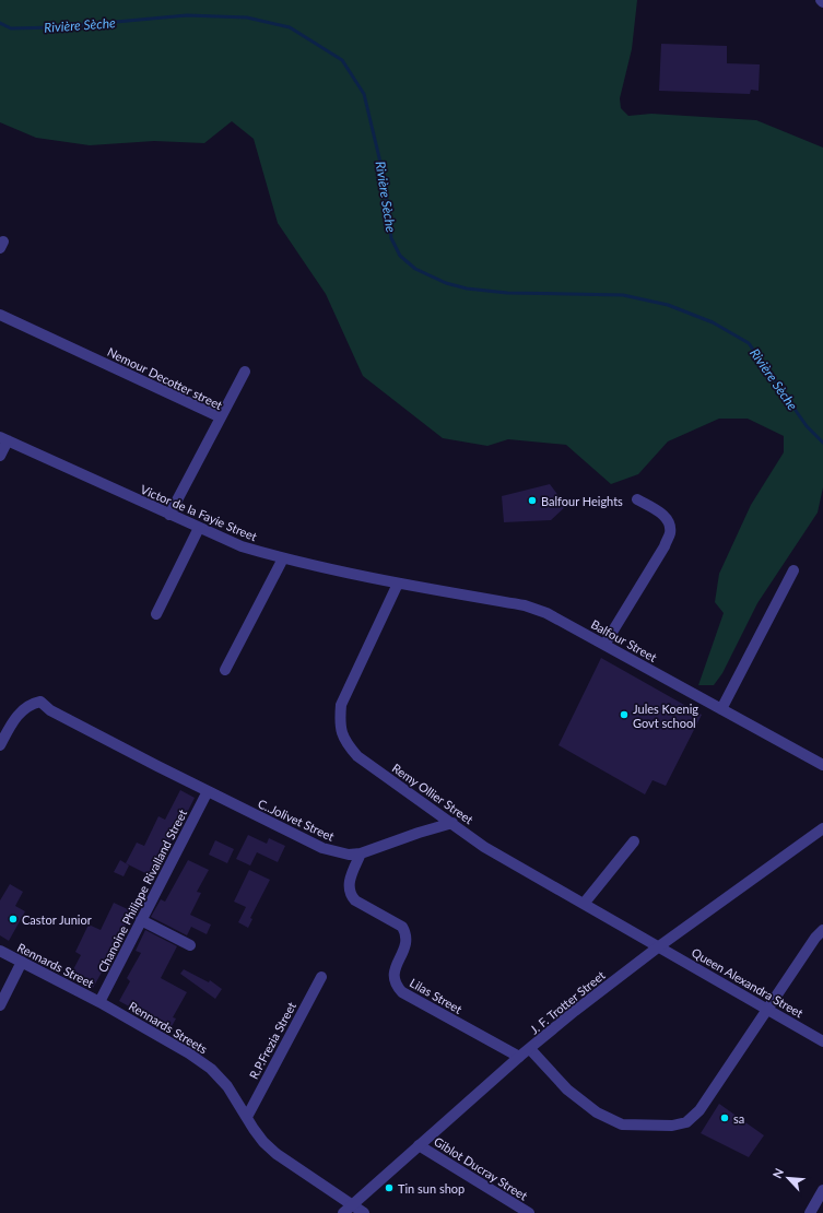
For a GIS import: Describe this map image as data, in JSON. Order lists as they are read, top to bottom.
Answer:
{
  "streets": {
    "street": [
      "Nemour Decotter street",
      "Victor de la Fayie Street",
      "Balfour Street",
      "Remy Ollier Street",
      "C..Jolivet Street",
      "Chanoine Philippe Rivalland Street",
      "Rennards Street",
      "Queen Alexandra Street",
      "Lilas Street",
      "J. F. Trotter Street",
      "Rennards Streets",
      "R.P.Frezia Street",
      "Giblot Ducray Street"
    ]
  },
  "crossings": [
    ["Nemour Decotter street", "Victor de la Fayie Street"],
    ["Victor de la Fayie Street", "Balfour Street"],
    ["Victor de la Fayie Street", "Remy Ollier Street"],
    ["Balfour Street", "Remy Ollier Street"],
    ["Remy Ollier Street", "C..Jolivet Street"],
    ["Remy Ollier Street", "Queen Alexandra Street"],
    ["Remy Ollier Street", "J. F. Trotter Street"],
    ["C..Jolivet Street", "Chanoine Philippe Rivalland Street"],
    ["C..Jolivet Street", "Lilas Street"],
    ["Chanoine Philippe Rivalland Street", "Rennards Street"],
    ["Chanoine Philippe Rivalland Street", "Rennards Streets"],
    ["Rennards Street", "Rennards Streets"],
    ["Queen Alexandra Street", "J. F. Trotter Street"],
    ["Lilas Street", "J. F. Trotter Street"],
    ["J. F. Trotter Street", "Rennards Streets"],
    ["J. F. Trotter Street", "Giblot Ducray Street"],
    ["Rennards Streets", "R.P.Frezia Street"]
  ],
  "water": ["Rivière Sèche"],
  "places": [
    "Balfour Heights",
    "Jules Koenig Govt school",
    "Castor Junior",
    "sa",
    "Tin sun shop"
  ],
  "north": "top left"
}
